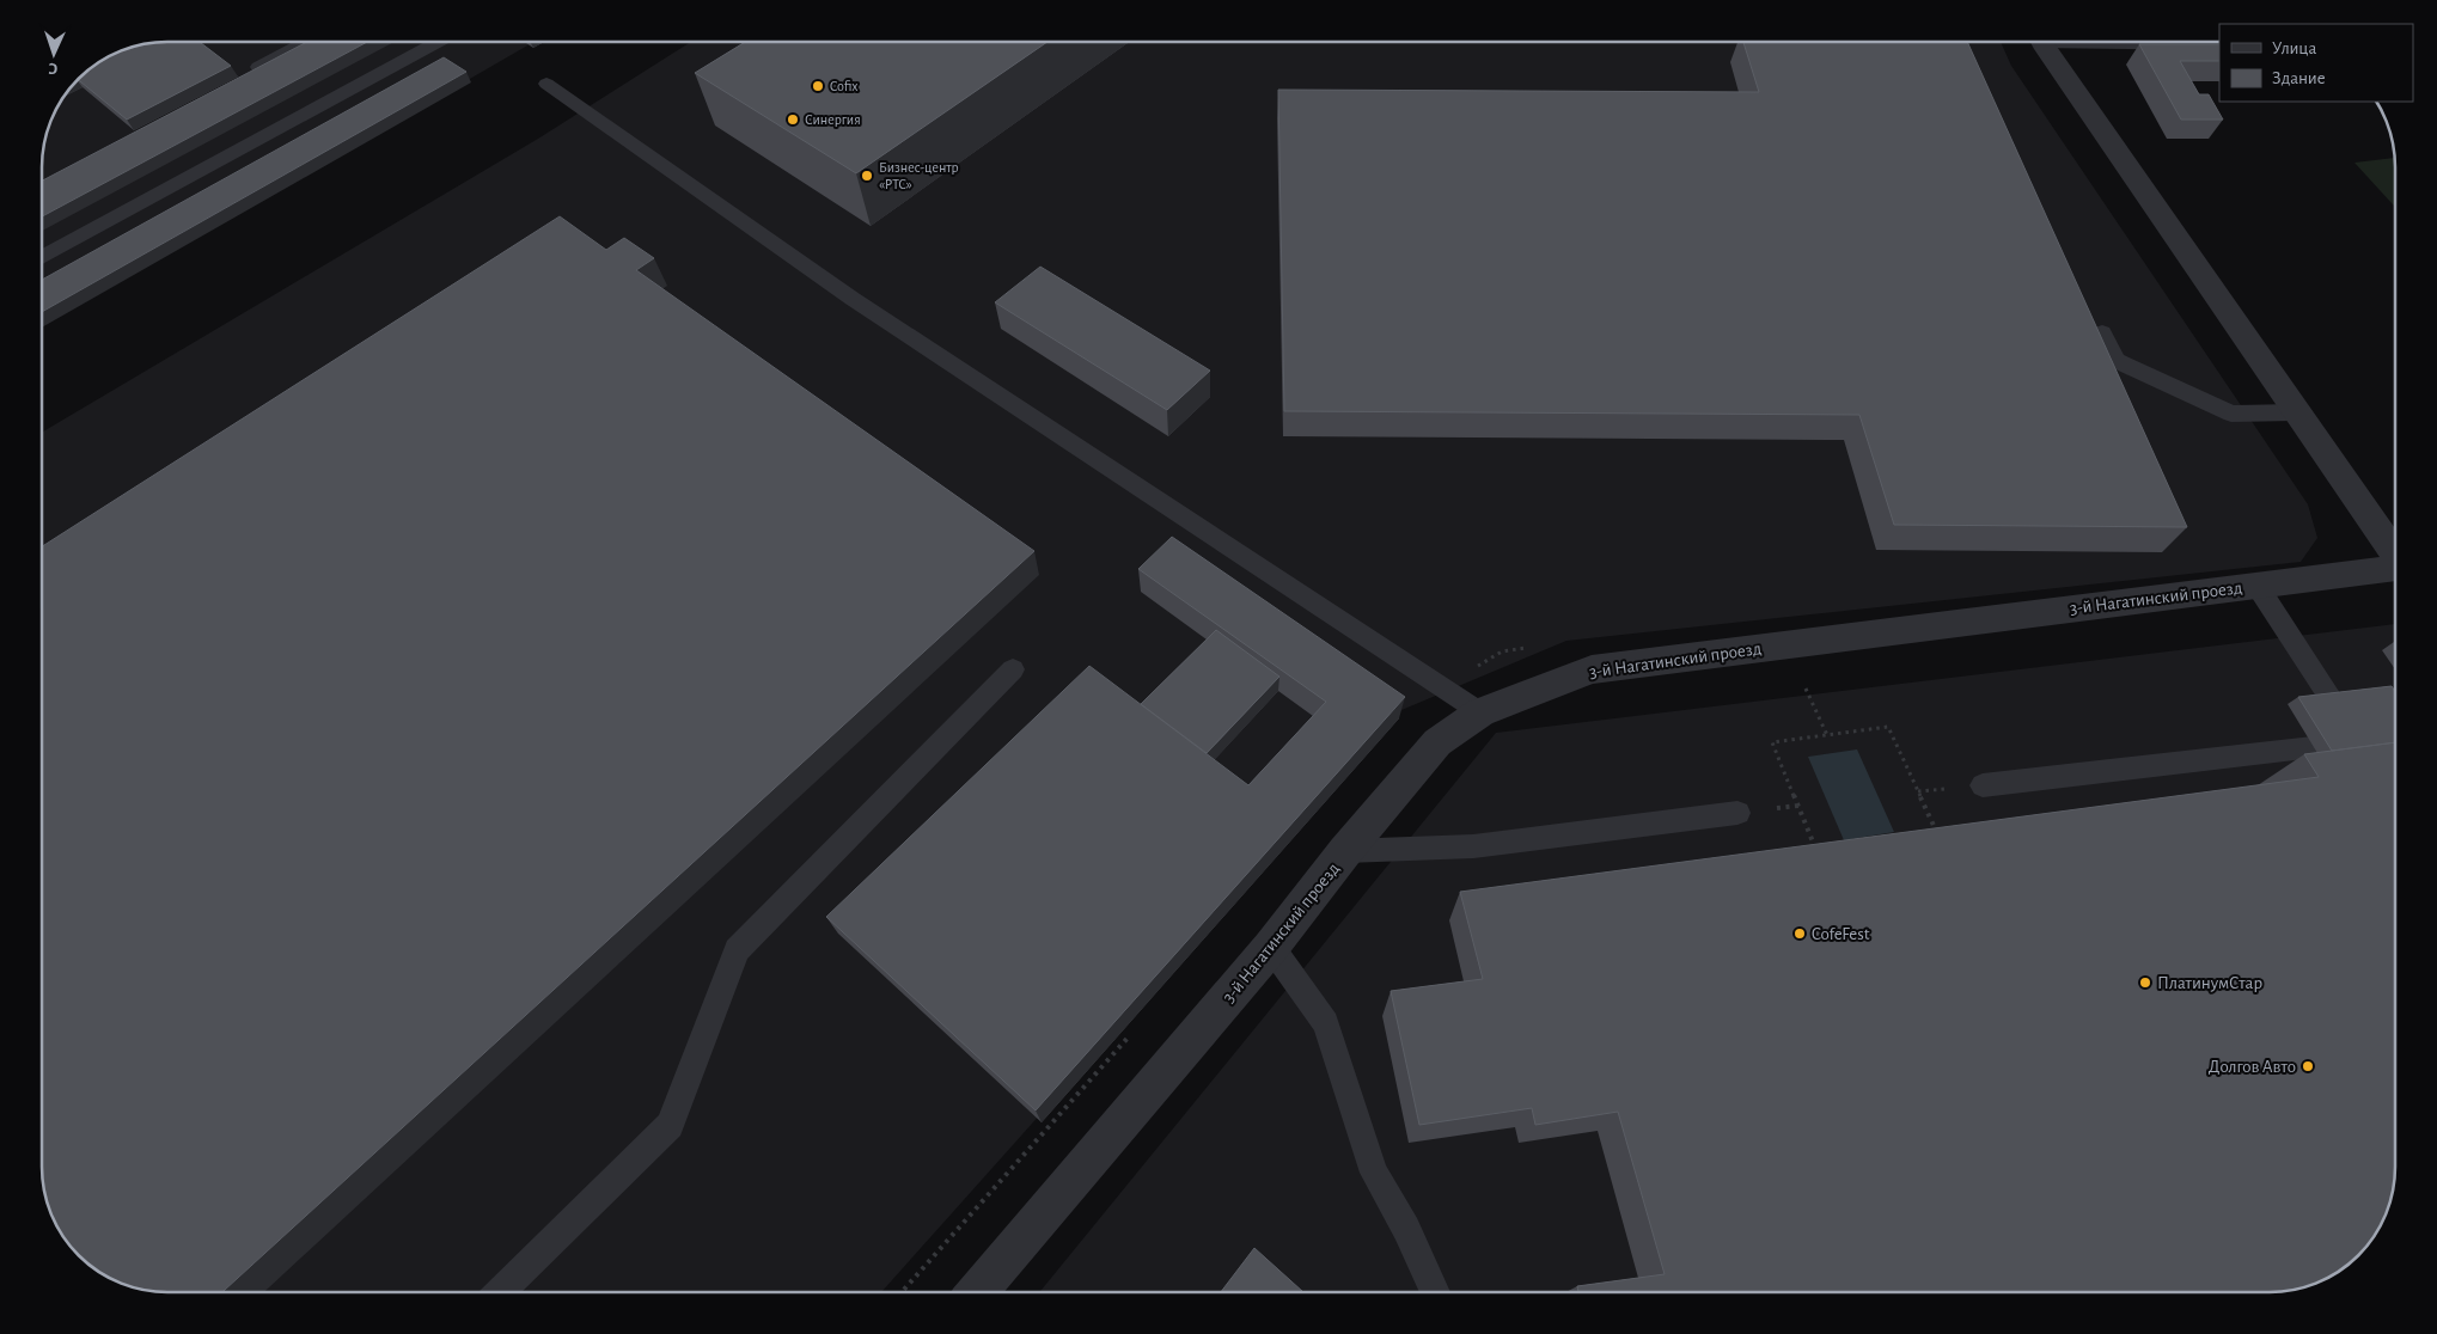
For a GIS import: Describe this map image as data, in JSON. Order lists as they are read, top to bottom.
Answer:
{
  "streets": {
    "street": ["3-й Нагатинский проезд"]
  },
  "places": [
    "Cofix",
    "Синергия",
    "Бизнес-центр «РТС»",
    "CofeFest",
    "ПлатинумСтар",
    "Долгов Авто"
  ],
  "legend": ["Улица", "Здание"],
  "north": "bottom"
}
